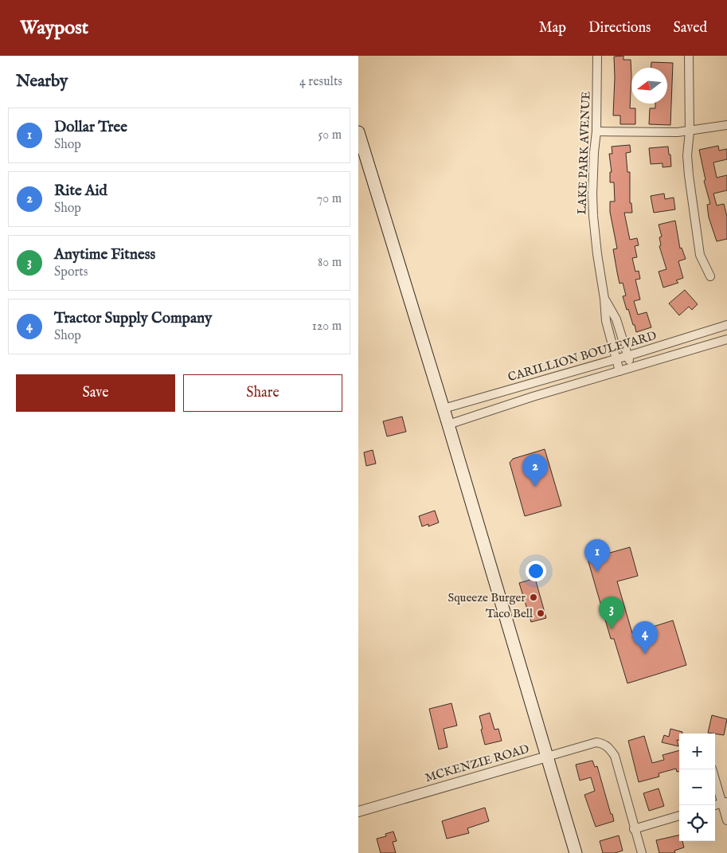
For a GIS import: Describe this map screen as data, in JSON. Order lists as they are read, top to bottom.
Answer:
{
  "streets": {
    "street": ["LAKE PARK AVENUE", "CARILLION BOULEVARD", "MCKENZIE ROAD"]
  },
  "crossings": [
    ["LAKE PARK AVENUE", "CARILLION BOULEVARD"]
  ],
  "places": ["Squeeze Burger", "Taco Bell"],
  "north": "left",
  "page": {
    "header": "Waypost",
    "nav": ["Map", "Directions", "Saved"],
    "heading": ["Nearby", "4 results"],
    "list": [
      {
        "mark": "1",
        "name": "Dollar Tree",
        "note": "Shop",
        "value": "50 m"
      },
      {
        "mark": "2",
        "name": "Rite Aid",
        "note": "Shop",
        "value": "70 m"
      },
      {
        "mark": "3",
        "name": "Anytime Fitness",
        "note": "Sports",
        "value": "80 m"
      },
      {
        "mark": "4",
        "name": "Tractor Supply Company",
        "note": "Shop",
        "value": "120 m"
      }
    ],
    "buttons": ["Save", "Share"],
    "pins": [
      "2",
      "1",
      "3",
      "4"
    ],
    "map_buttons": ["+", "−"]
  }
}
